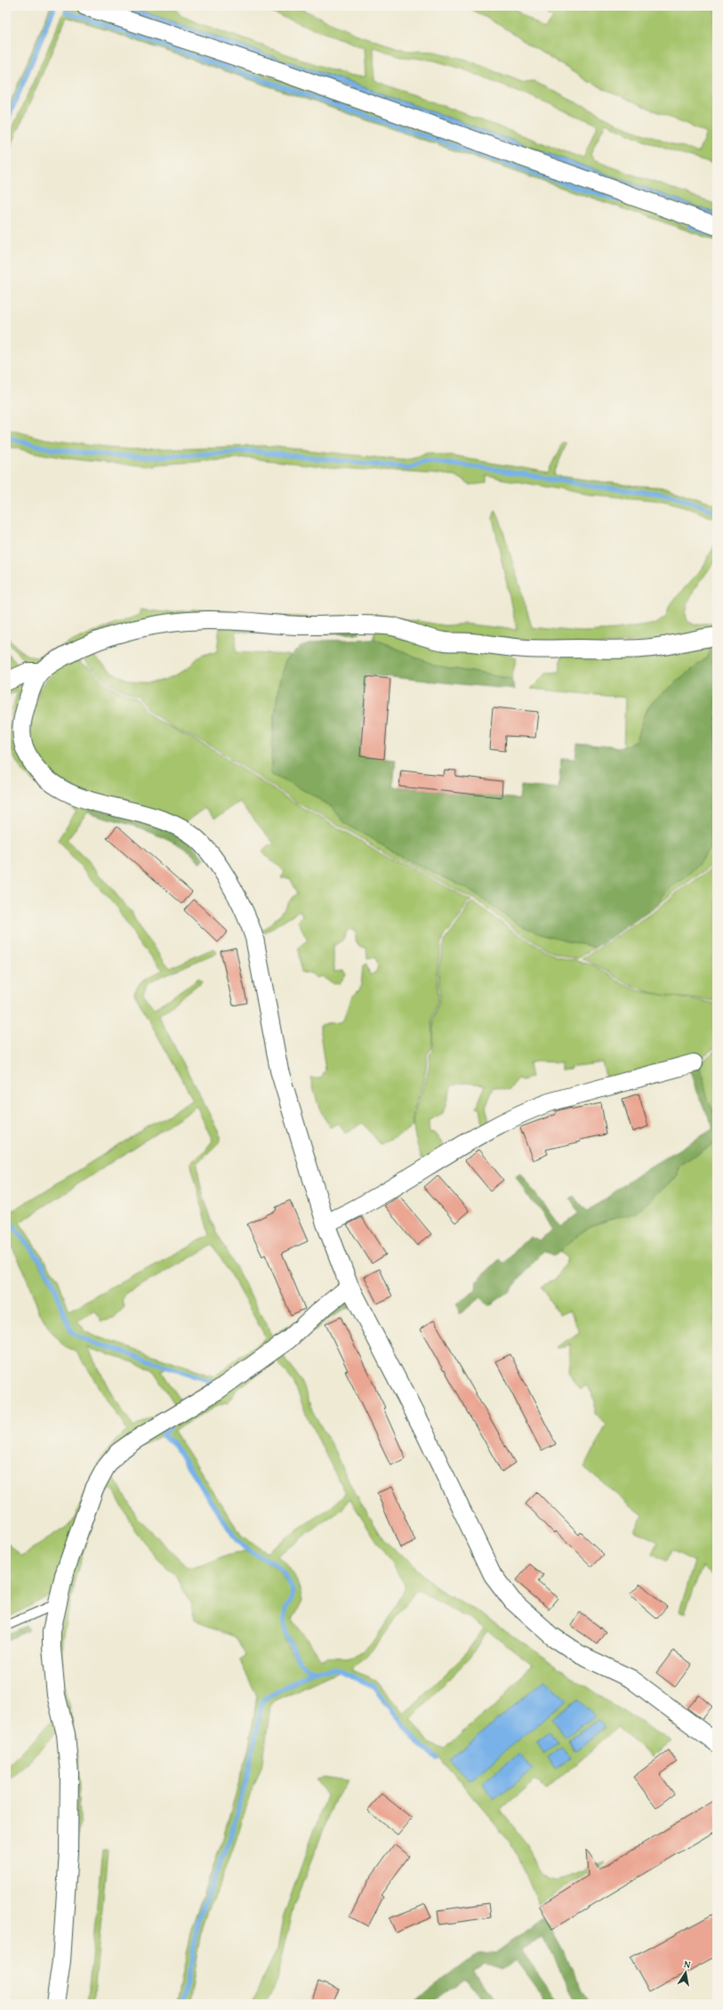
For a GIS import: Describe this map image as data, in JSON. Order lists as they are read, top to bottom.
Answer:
{
  "north": "top"
}
